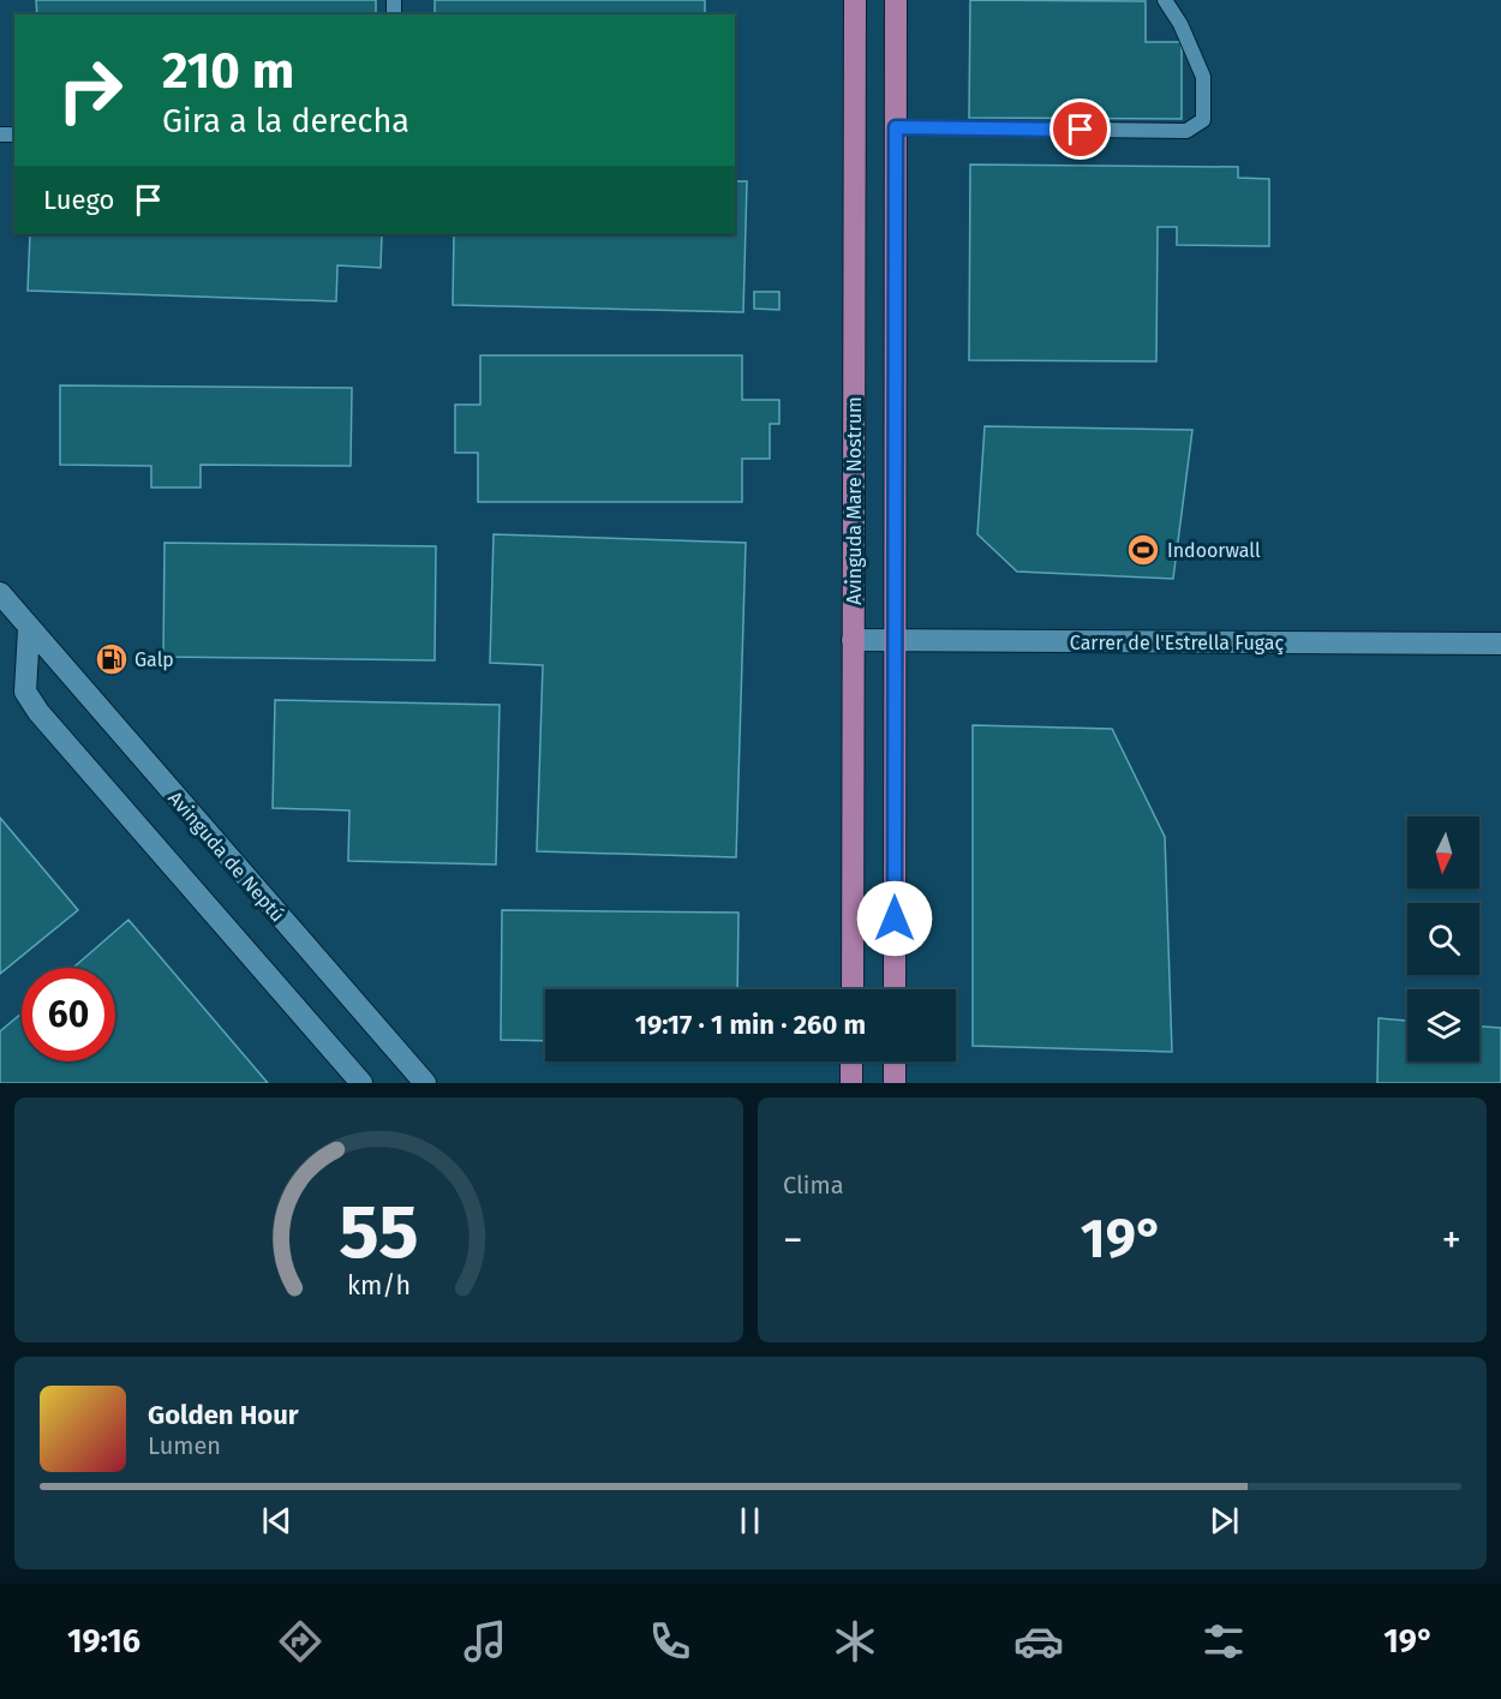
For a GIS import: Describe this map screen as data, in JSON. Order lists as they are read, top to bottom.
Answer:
{
  "streets": {
    "main road": ["Avinguda Mare Nostrum"],
    "street": ["Carrer de l'Estrella Fugaç", "Avinguda de Neptú"]
  },
  "crossings": [
    ["Avinguda Mare Nostrum", "Carrer de l'Estrella Fugaç"]
  ],
  "places": {
    "sports": ["Indoorwall"],
    "fuel station": ["Galp"]
  },
  "north": "bottom",
  "page": {
    "turn": ["210 m", "Gira a la derecha"],
    "then": "Luego",
    "limit": "60",
    "trip": "19:17 · 1 min · 260 m",
    "tile": "Clima",
    "heat": ["−", "19°", "+"],
    "song": ["Golden Hour", "Lumen"],
    "tabs": ["19:16", "19°"],
    "gauge": ["55", "km/h"]
  }
}
